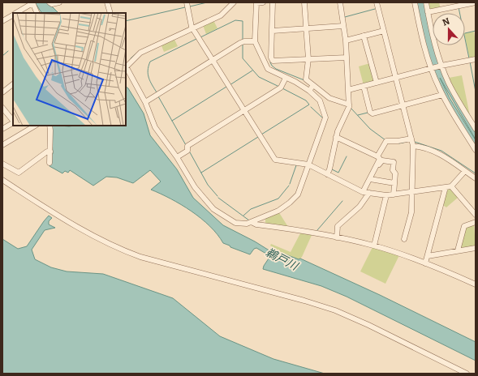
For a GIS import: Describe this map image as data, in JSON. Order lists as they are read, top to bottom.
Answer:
{
  "water": ["鵜戸川"],
  "north": "top"
}
